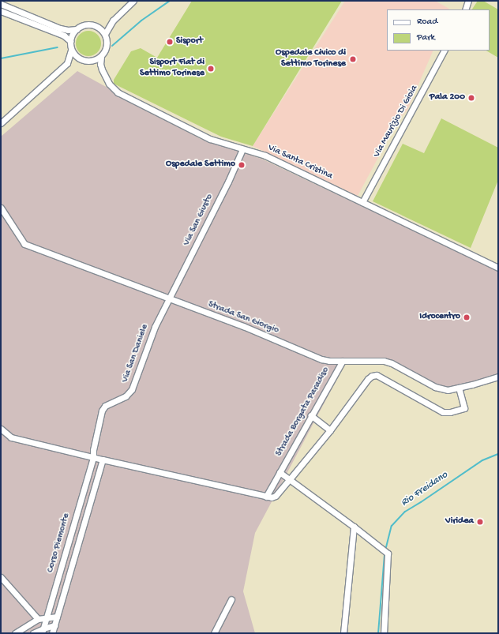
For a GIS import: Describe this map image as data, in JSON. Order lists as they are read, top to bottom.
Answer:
{
  "streets": {
    "street": [
      "Via Maurizio Di Gioia",
      "Via Santa Cristina",
      "Via San Giusto",
      "Strada San Giorgio",
      "Via San Daniele",
      "Strada Borgata Paradiso",
      "Corso Piemonte"
    ]
  },
  "crossings": [
    ["Via Maurizio Di Gioia", "Via Santa Cristina"],
    ["Via Santa Cristina", "Via San Giusto"],
    ["Via San Giusto", "Strada San Giorgio"],
    ["Via San Giusto", "Via San Daniele"],
    ["Strada San Giorgio", "Via San Daniele"],
    ["Strada San Giorgio", "Strada Borgata Paradiso"],
    ["Via San Daniele", "Corso Piemonte"]
  ],
  "water": ["Rio Freidano"],
  "places": [
    "Sisport",
    "Ospedale Civico di Settimo Torinese",
    "Sisport Fiat di Settimo Torinese",
    "Pala 200",
    "Ospedale Settimo",
    "Idrocentro",
    "Viridea"
  ],
  "legend": ["Road", "Park"]
}
